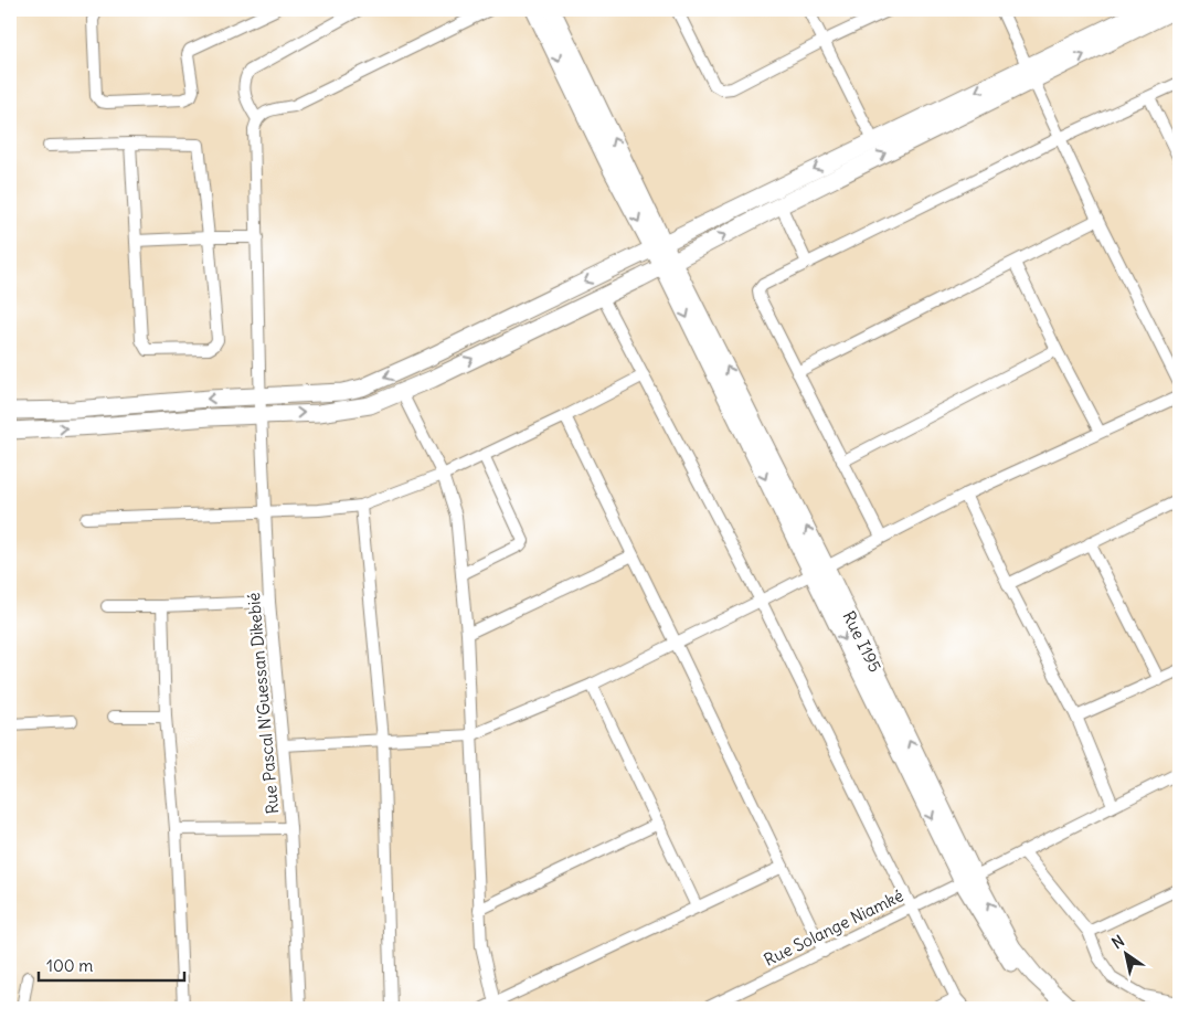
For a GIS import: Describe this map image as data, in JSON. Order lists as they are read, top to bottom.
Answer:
{
  "streets": {
    "main road": ["Rue I195"],
    "street": ["Rue Pascal N'Guessan Dikebié", "Rue Solange Niamké"]
  },
  "crossings": [
    ["Rue I195", "Rue Solange Niamké"]
  ],
  "scale_bar": "100 m",
  "north": "top left"
}
